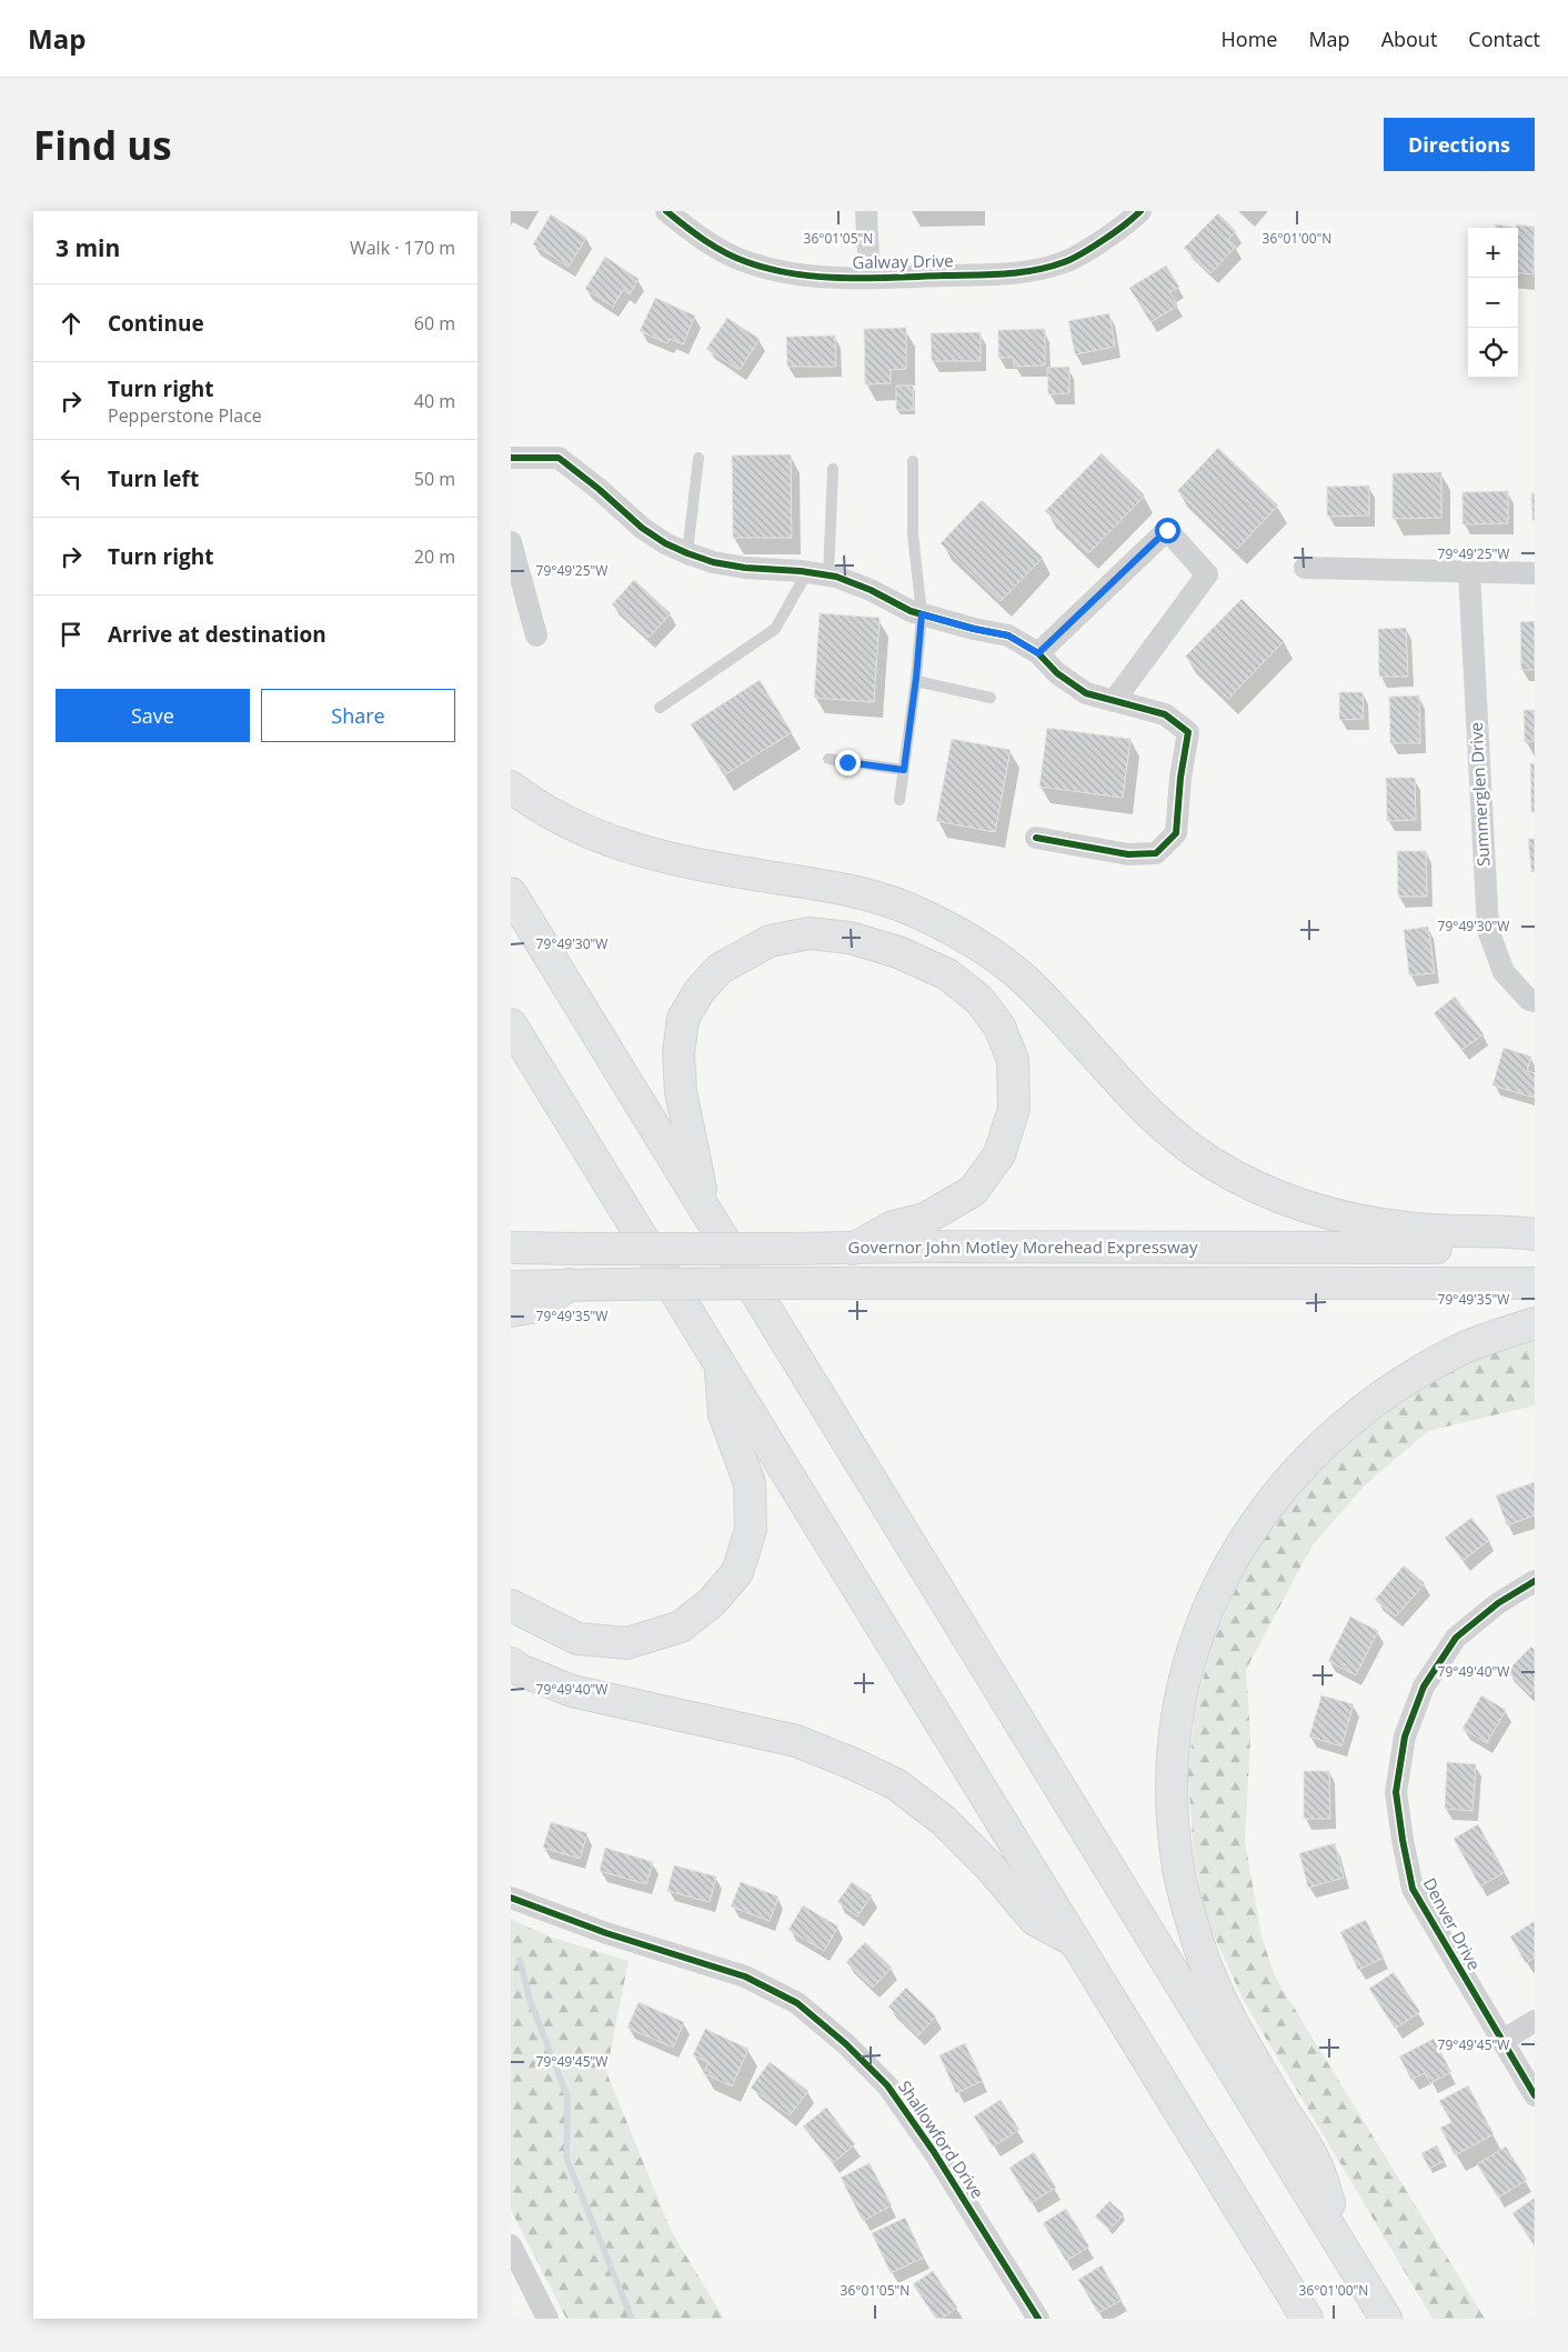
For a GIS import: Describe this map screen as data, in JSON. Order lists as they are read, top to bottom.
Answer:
{
  "streets": {
    "highway": ["Governor John Motley Morehead Expressway"],
    "street": [
      "Galway Drive",
      "Summerglen Drive",
      "Denver Drive",
      "Shallowford Drive"
    ]
  },
  "page": {
    "header": "Map",
    "nav": [
      "Home",
      "Map",
      "About",
      "Contact"
    ],
    "buttons": [
      "Directions",
      ["Save", "Share"]
    ],
    "title": "Find us",
    "heading": ["3 min", "Walk · 170 m"],
    "map_buttons": ["+", "−"],
    "list": [
      ["Continue", "60 m"],
      ["Turn right", "Pepperstone Place", "40 m"],
      ["Turn left", "50 m"],
      ["Turn right", "20 m"],
      "Arrive at destination"
    ]
  },
  "coordinates": [
    "36°01'05\"N",
    "36°01'00\"N",
    "79°49'25\"W",
    "79°49'30\"W",
    "79°49'35\"W",
    "79°49'40\"W",
    "79°49'45\"W"
  ]
}
